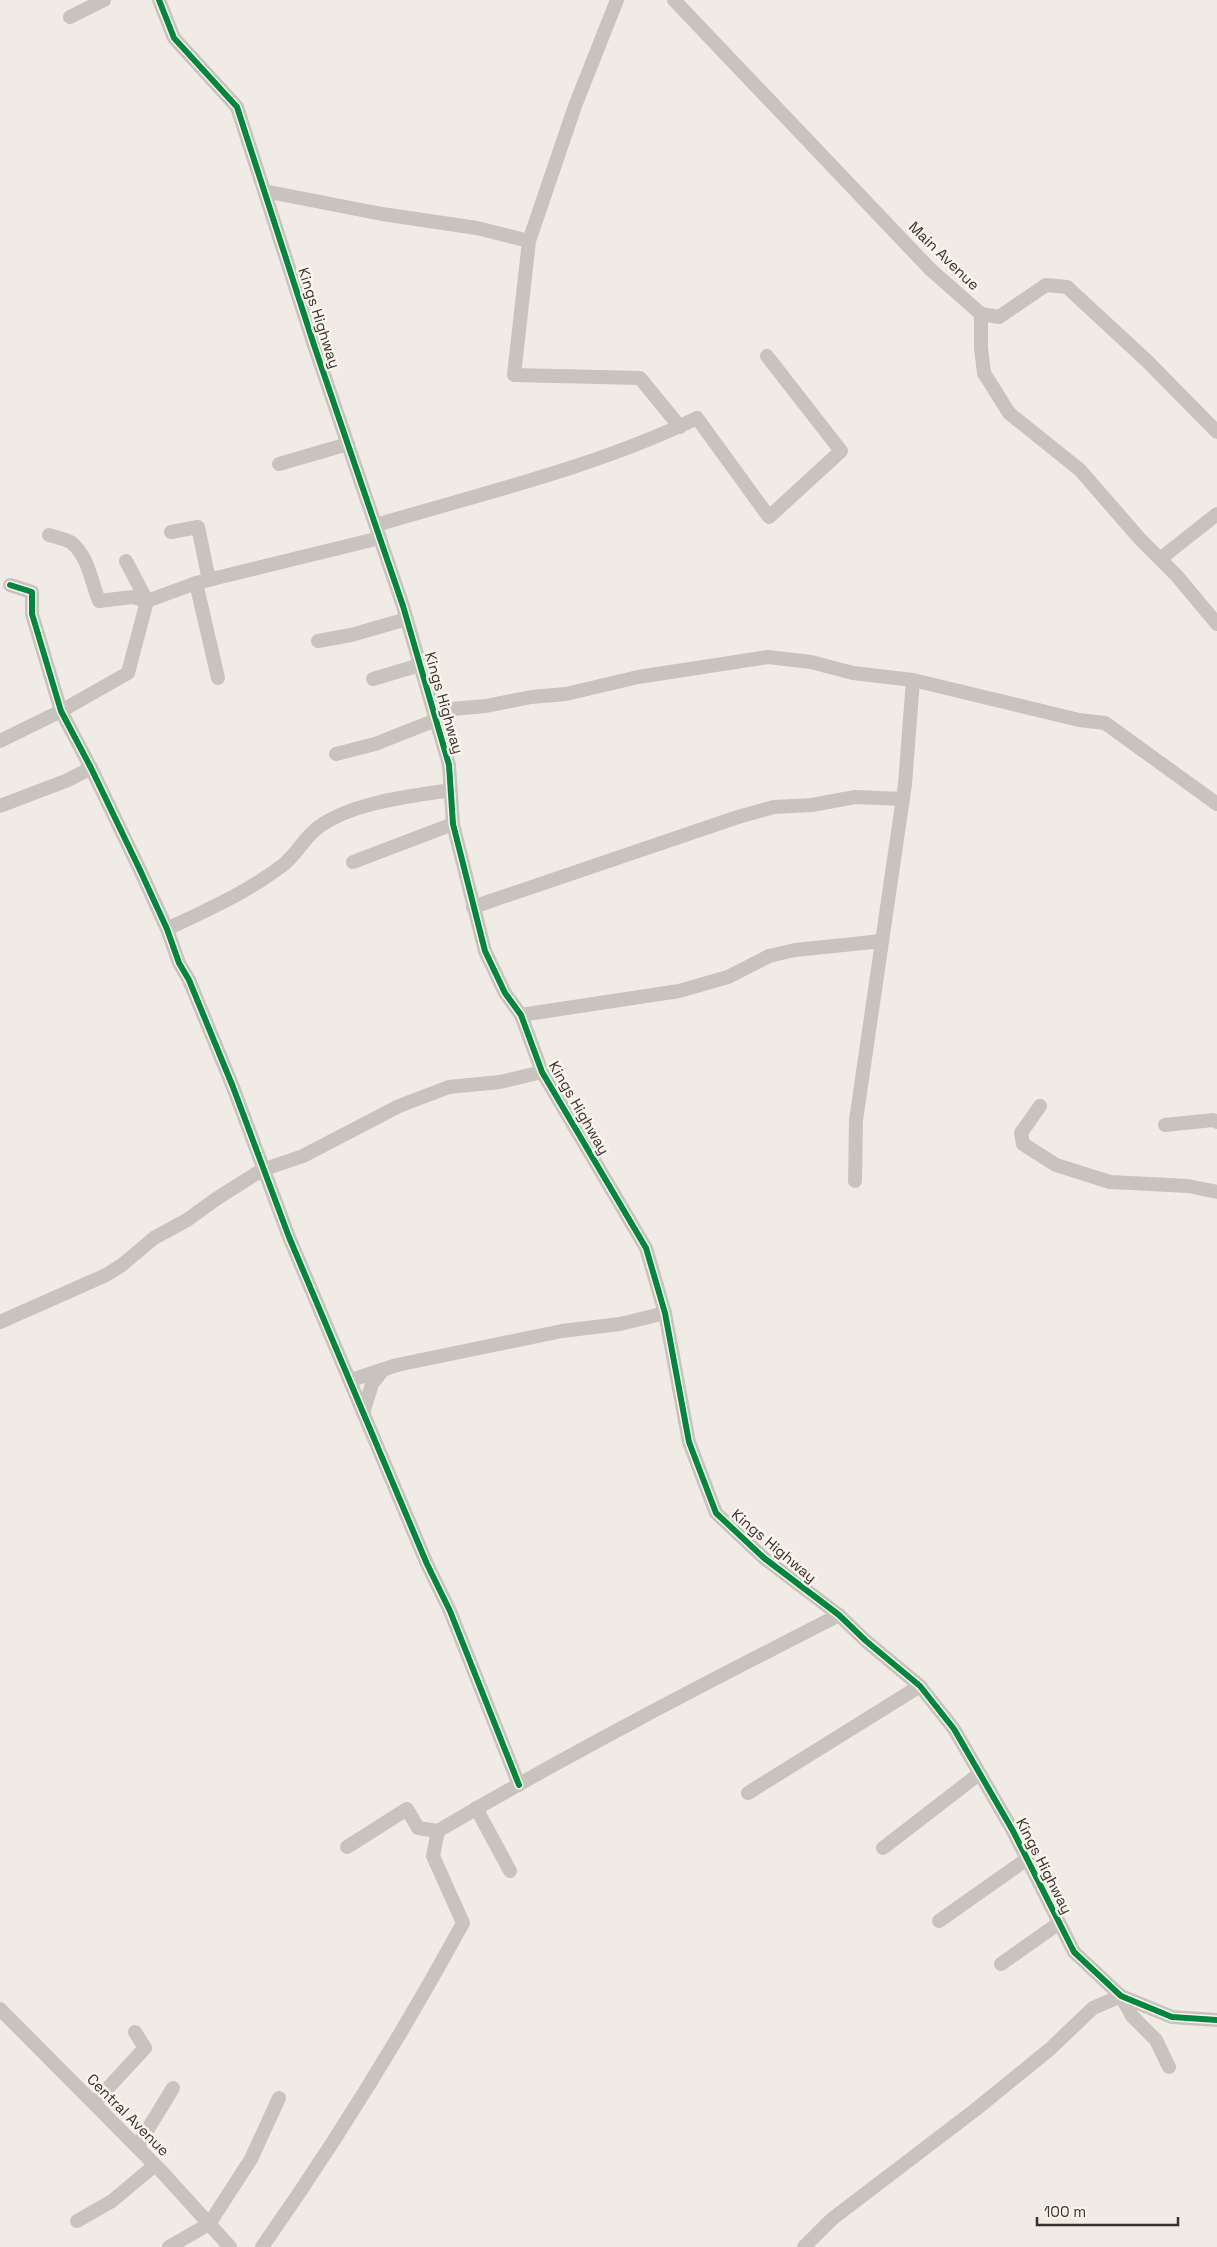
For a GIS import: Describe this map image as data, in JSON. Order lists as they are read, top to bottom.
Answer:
{
  "streets": {
    "street": ["Main Avenue", "Kings Highway", "Central Avenue"]
  },
  "scale_bar": "100 m"
}
